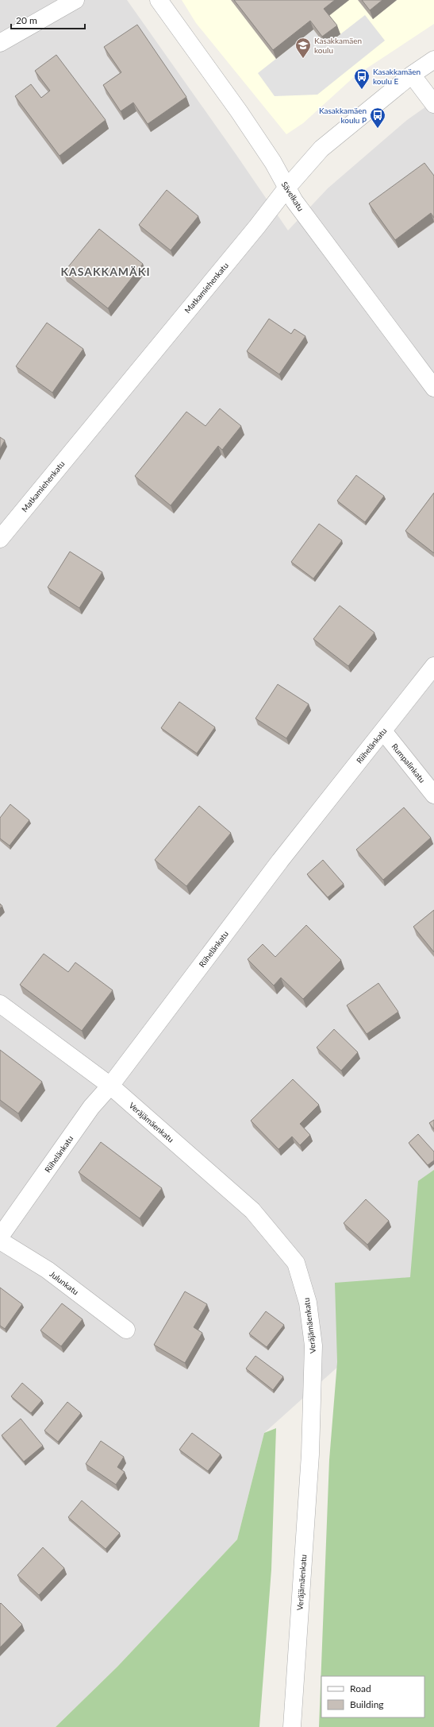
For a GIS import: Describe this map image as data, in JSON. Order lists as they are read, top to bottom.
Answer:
{
  "streets": {
    "street": [
      "Sävelkatu",
      "Matkamiehenkatu",
      "Riihelänkatu",
      "Rumpalinkatu",
      "Veräjämäenkatu",
      "Julunkatu"
    ]
  },
  "crossings": [
    ["Sävelkatu", "Matkamiehenkatu"],
    ["Riihelänkatu", "Rumpalinkatu"],
    ["Riihelänkatu", "Veräjämäenkatu"]
  ],
  "districts": ["KASAKKAMÄKI"],
  "places": {
    "school or university": ["Kasakkamäen koulu"],
    "bus stop": ["Kasakkamäen koulu E", "Kasakkamäen koulu P"]
  },
  "legend": ["Road", "Building"],
  "scale_bar": "20 m"
}
